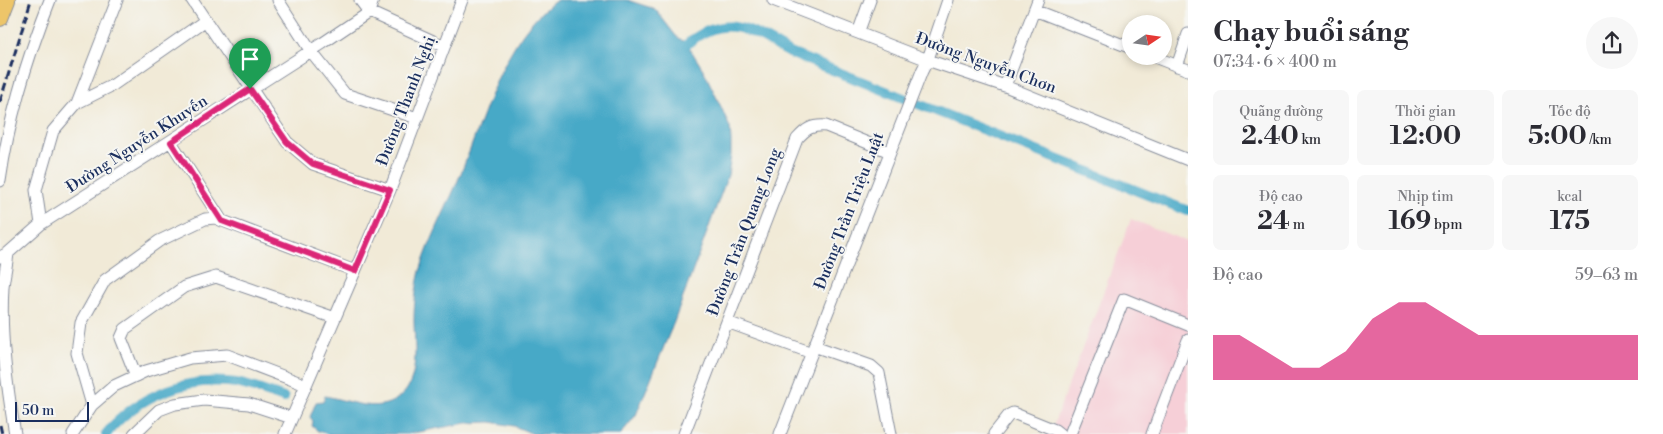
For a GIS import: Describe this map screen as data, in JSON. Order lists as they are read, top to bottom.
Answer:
{
  "streets": {
    "street": [
      "Đường Nguyễn Chơn",
      "Đường Thanh Nghị",
      "Đường Nguyễn Khuyến",
      "Đường Trần Triệu Luật",
      "Đường Trần Quang Long"
    ]
  },
  "crossings": [
    ["Đường Nguyễn Chơn", "Đường Trần Triệu Luật"],
    ["Đường Trần Triệu Luật", "Đường Trần Quang Long"]
  ],
  "scale_bar": "50 m",
  "north": "right",
  "page": {
    "heading": ["Chạy buổi sáng", "07:34 · 6 × 400 m"],
    "stats": [
      ["Quãng đường", "2.40 km"],
      ["Thời gian", "12:00"],
      ["Tốc độ", "5:00 /km"],
      ["Độ cao", "24 m"],
      ["Nhịp tim", "169 bpm"],
      ["kcal", "175"]
    ],
    "chart": ["Độ cao", "59–63 m"],
    "scale": "50 m"
  }
}
